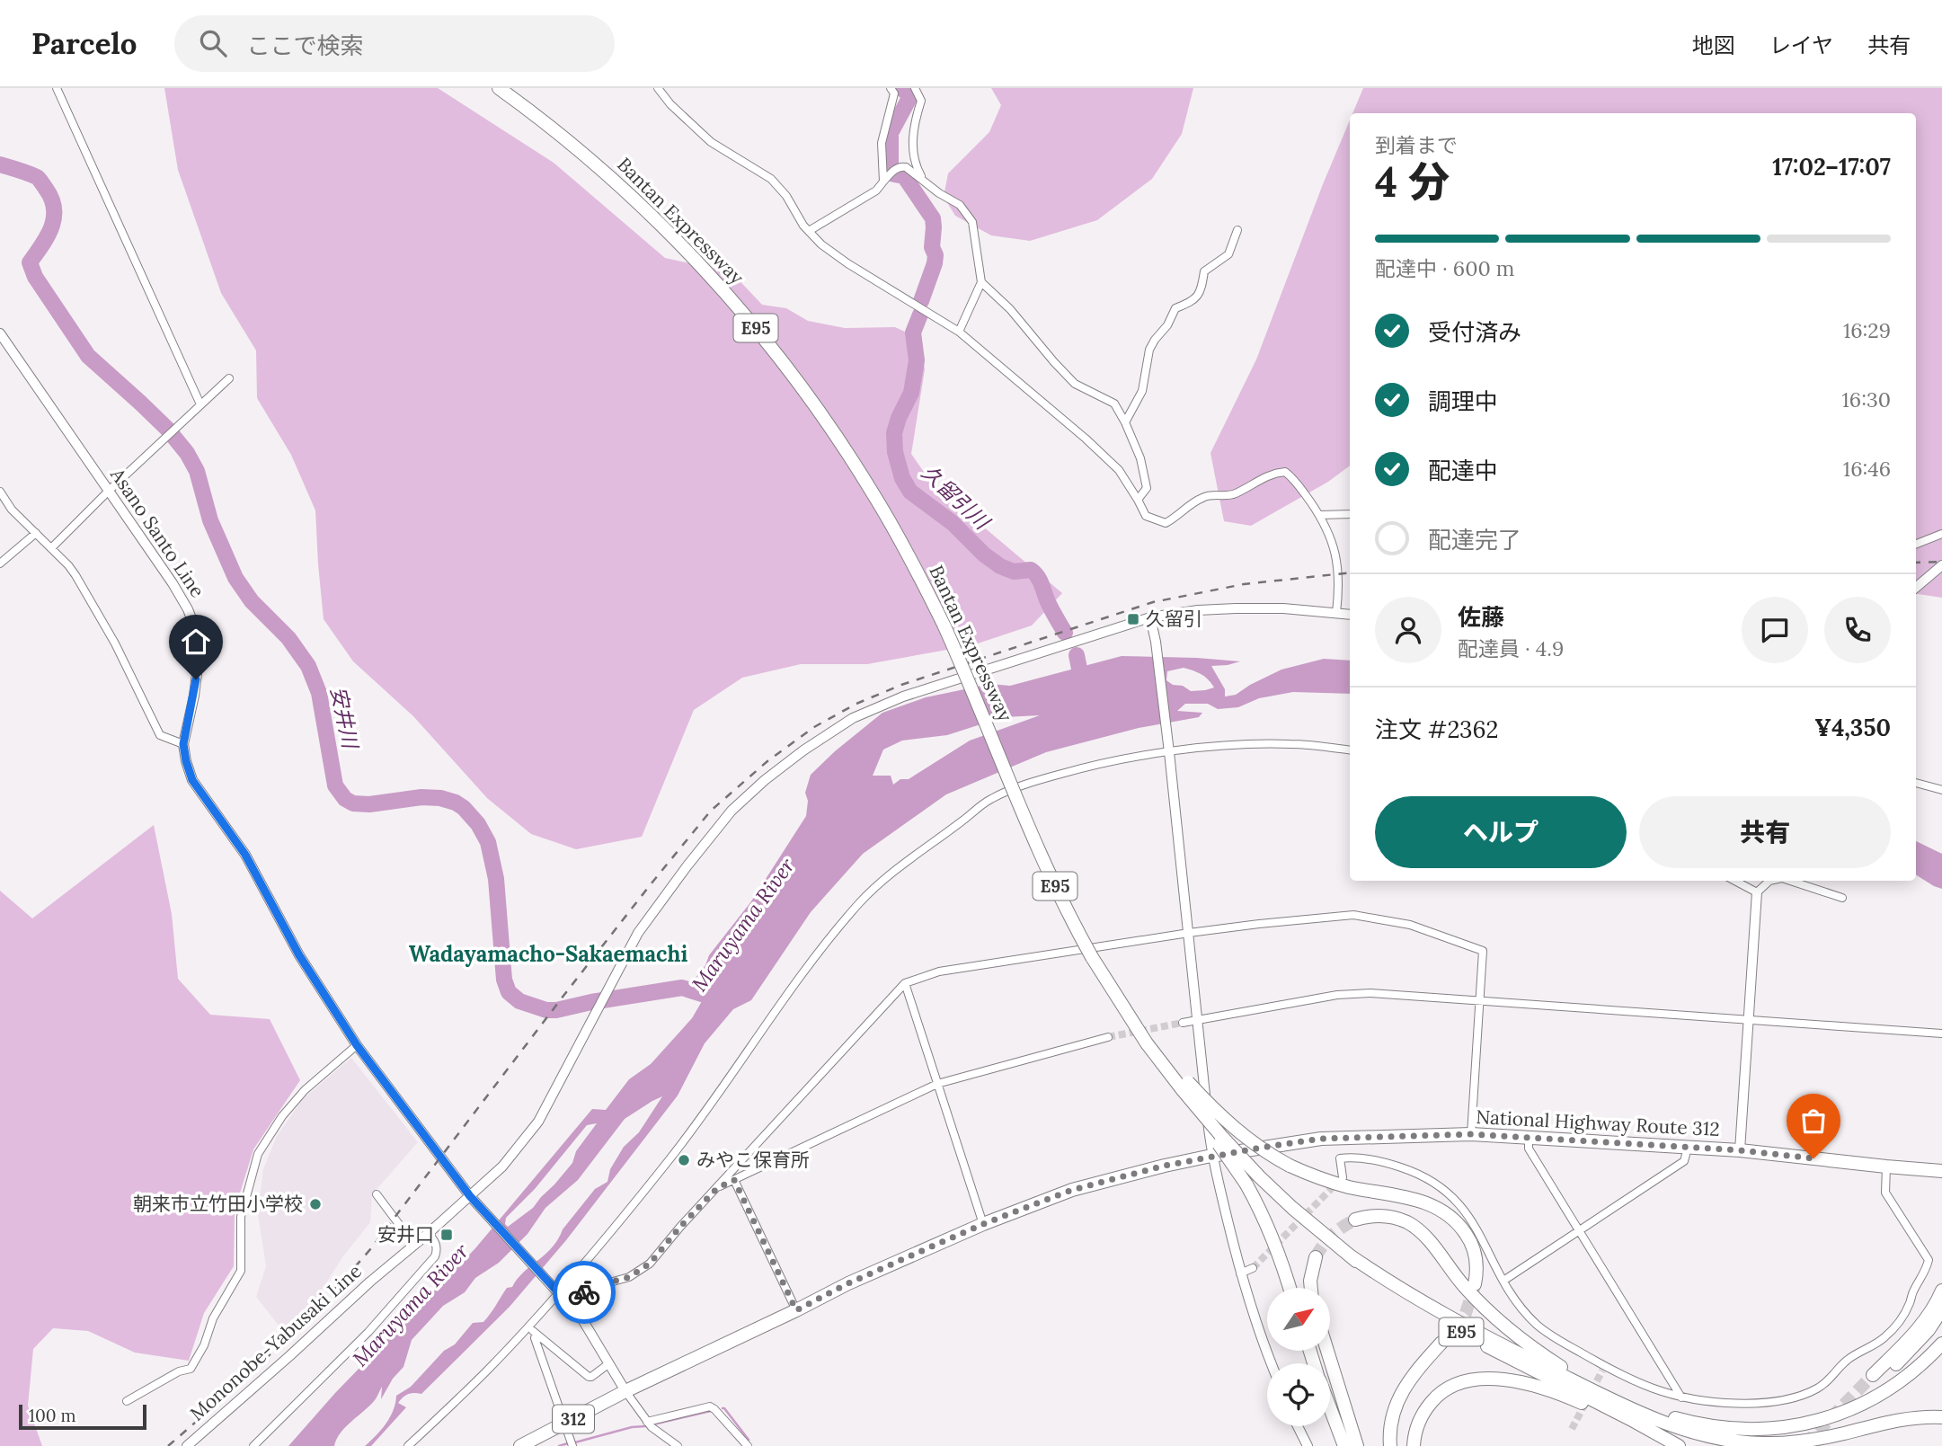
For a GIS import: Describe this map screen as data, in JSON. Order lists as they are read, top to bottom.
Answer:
{
  "streets": {
    "highway": [
      "Bantan Expressway",
      "E95",
      "National Highway Route 312",
      "312"
    ],
    "main road": ["Asano Santo Line", "Mononobe-Yabusaki Line"]
  },
  "crossings": [
    ["Bantan Expressway", "E95"],
    ["Asano Santo Line", "National Highway Route 312"],
    ["Asano Santo Line", "Mononobe-Yabusaki Line"]
  ],
  "districts": ["Wadayamacho-Sakaemachi"],
  "water": ["久留引川", "安井川", "Maruyama River"],
  "places": {
    "transit": ["久留引", "安井口"],
    "other": ["みやこ保育所", "朝来市立竹田小学校"]
  },
  "scale_bar": "100 m",
  "north": "top right",
  "page": {
    "header": "Parcelo",
    "search": "ここで検索",
    "nav": ["地図", "レイヤ", "共有"],
    "heading": ["4 分", "到着まで", "17:02–17:07"],
    "panel": [
      "佐藤",
      "配達員 · 4.9",
      "注文 #2362",
      "¥4,350"
    ],
    "bar": "配達中 · 600 m",
    "list": [
      ["受付済み", "16:29"],
      ["調理中", "16:30"],
      ["配達中", "16:46"],
      "配達完了"
    ],
    "buttons": ["ヘルプ", "共有"],
    "scale": "100 m"
  }
}
